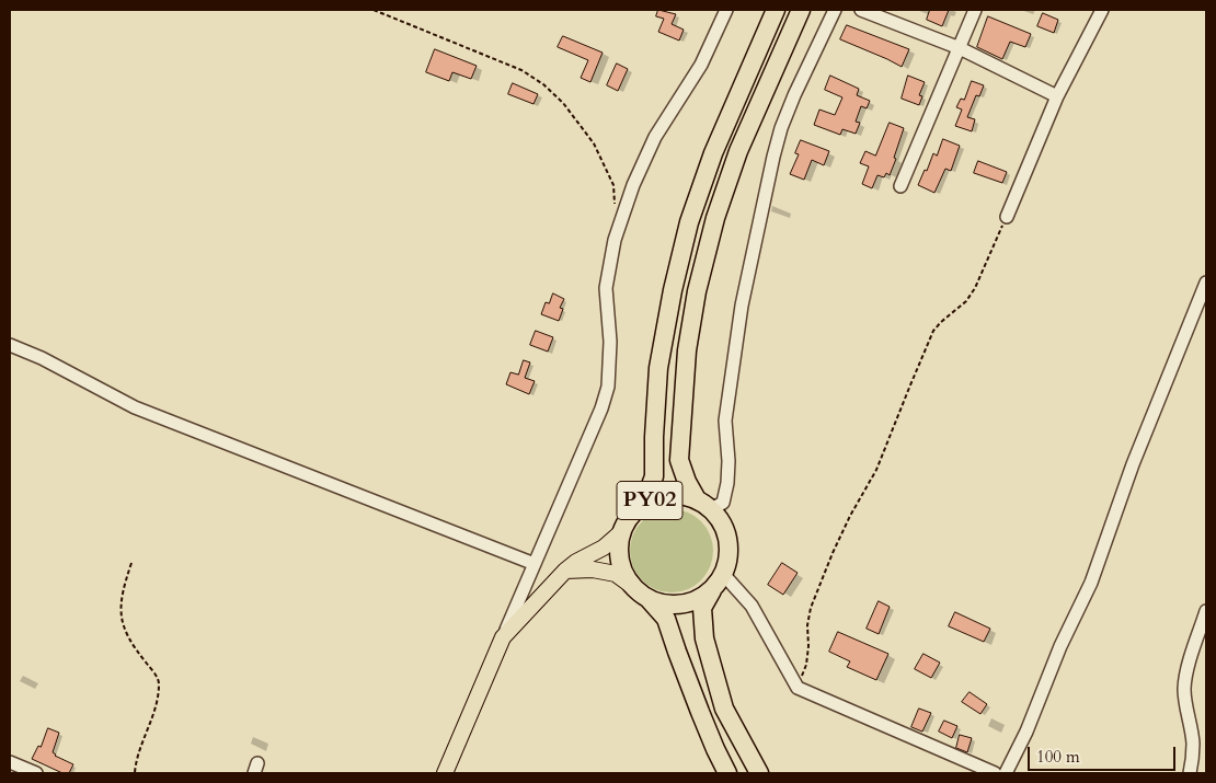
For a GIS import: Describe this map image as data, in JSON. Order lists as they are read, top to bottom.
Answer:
{
  "streets": {
    "highway": ["PY02"]
  },
  "scale_bar": "100 m"
}
